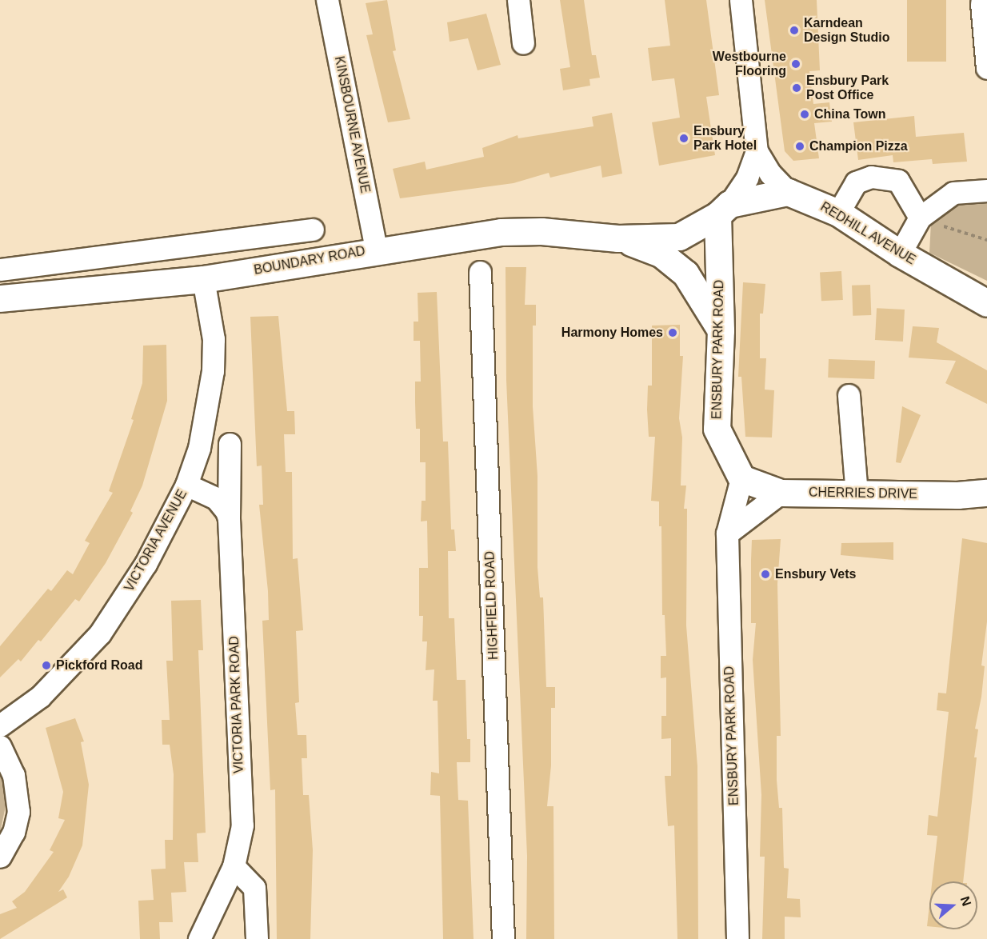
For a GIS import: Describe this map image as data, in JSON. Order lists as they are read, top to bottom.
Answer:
{
  "streets": {
    "main road": [
      "REDHILL AVENUE",
      "BOUNDARY ROAD",
      "ENSBURY PARK ROAD",
      "CHERRIES DRIVE"
    ],
    "street": [
      "KINSBOURNE AVENUE",
      "VICTORIA AVENUE",
      "HIGHFIELD ROAD",
      "VICTORIA PARK ROAD"
    ]
  },
  "crossings": [
    ["KINSBOURNE AVENUE", "BOUNDARY ROAD"],
    ["BOUNDARY ROAD", "ENSBURY PARK ROAD"],
    ["BOUNDARY ROAD", "VICTORIA AVENUE"],
    ["ENSBURY PARK ROAD", "CHERRIES DRIVE"],
    ["VICTORIA AVENUE", "VICTORIA PARK ROAD"]
  ],
  "places": [
    "Karndean Design Studio",
    "Westbourne Flooring",
    "Ensbury Park Post Office",
    "China Town",
    "Ensbury Park Hotel",
    "Champion Pizza",
    "Harmony Homes",
    "Ensbury Vets",
    "Pickford Road"
  ],
  "north": "right"
}
